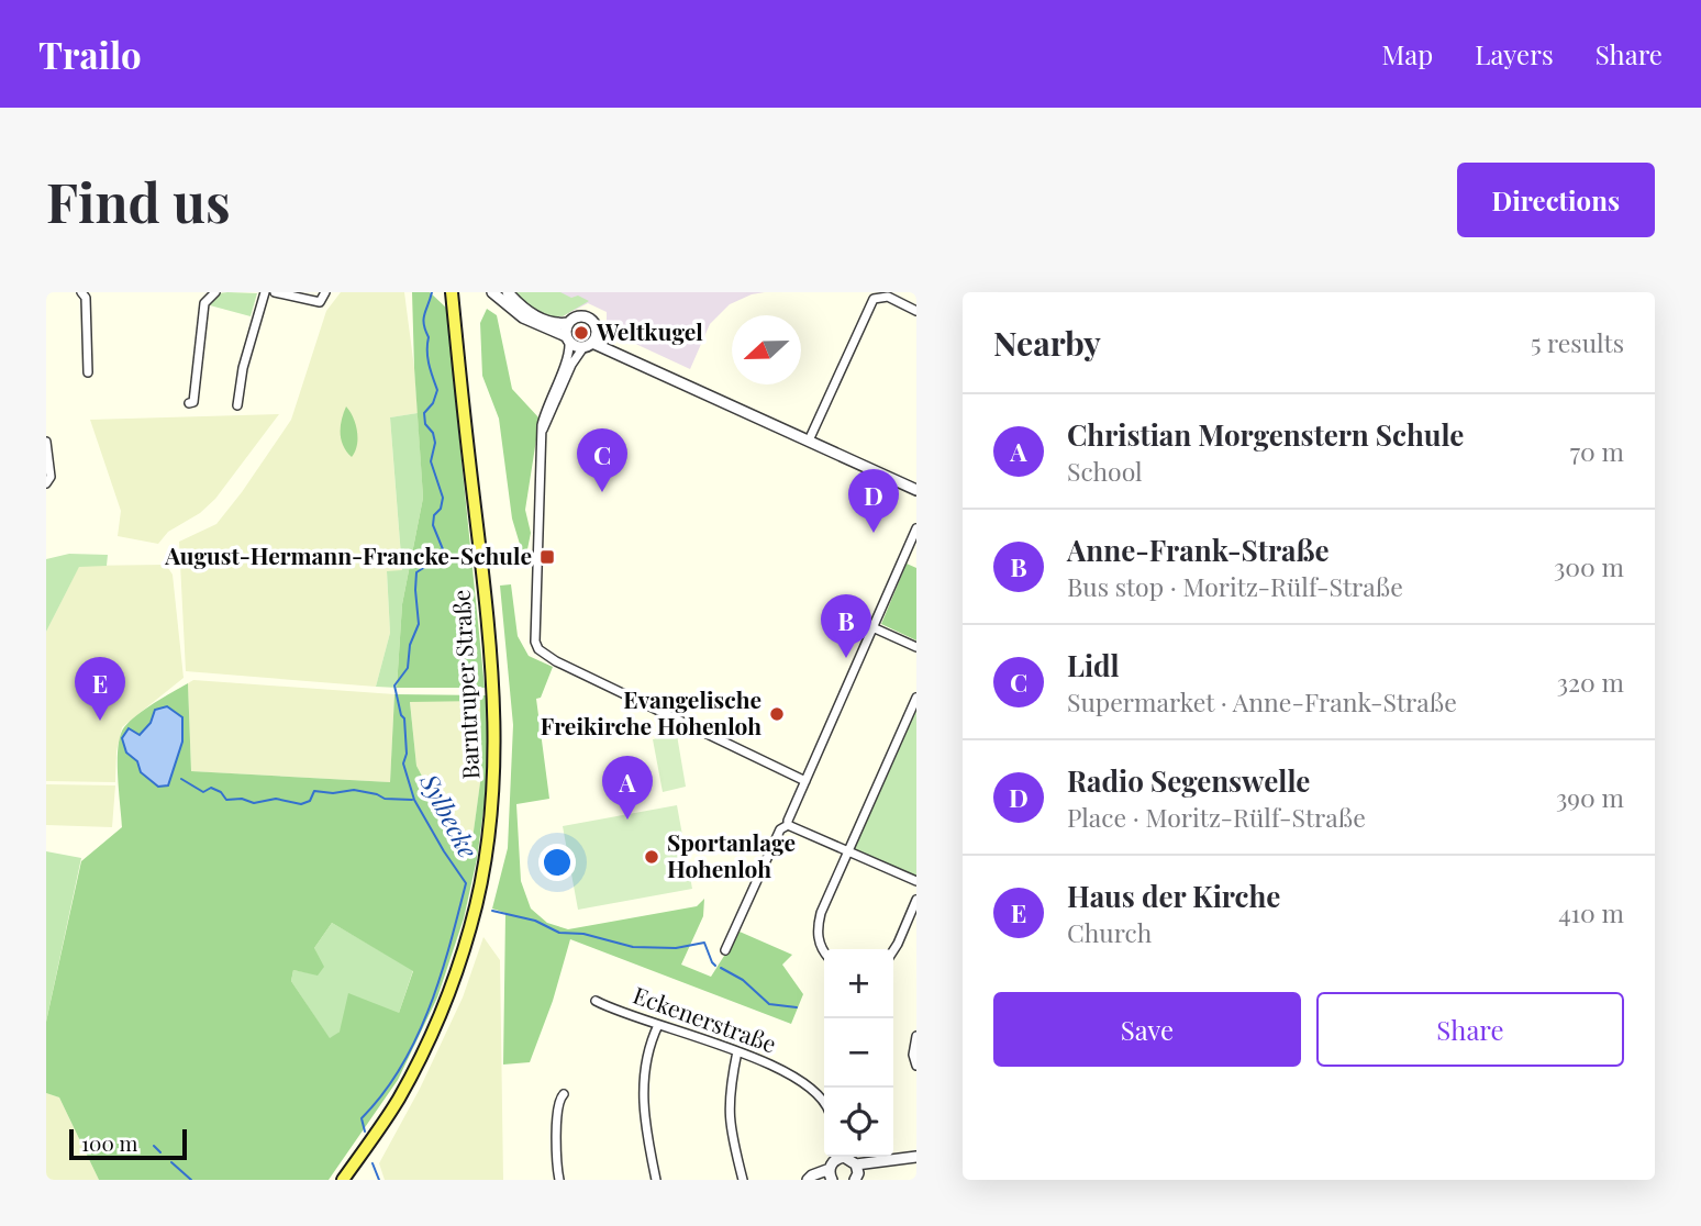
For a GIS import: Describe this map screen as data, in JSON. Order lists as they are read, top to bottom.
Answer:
{
  "streets": {
    "main road": ["Barntruper Straße"],
    "street": ["Eckenerstraße"]
  },
  "water": ["Sylbecke"],
  "places": {
    "other": ["Weltkugel", "Evangelische Freikirche Hohenloh", "Sportanlage Hohenloh"],
    "transit": ["August-Hermann-Francke-Schule"]
  },
  "scale_bar": "100 m",
  "north": "left",
  "page": {
    "header": "Trailo",
    "nav": ["Map", "Layers", "Share"],
    "buttons": [
      "Directions",
      ["Save", "Share"]
    ],
    "title": "Find us",
    "heading": ["Nearby", "5 results"],
    "list": [
      {
        "mark": "A",
        "name": "Christian Morgenstern Schule",
        "note": "School",
        "value": "70 m"
      },
      {
        "mark": "B",
        "name": "Anne-Frank-Straße",
        "note": "Bus stop · Moritz-Rülf-Straße",
        "value": "300 m"
      },
      {
        "mark": "C",
        "name": "Lidl",
        "note": "Supermarket · Anne-Frank-Straße",
        "value": "320 m"
      },
      {
        "mark": "D",
        "name": "Radio Segenswelle",
        "note": "Place · Moritz-Rülf-Straße",
        "value": "390 m"
      },
      {
        "mark": "E",
        "name": "Haus der Kirche",
        "note": "Church",
        "value": "410 m"
      }
    ],
    "pins": [
      "C",
      "D",
      "B",
      "E",
      "A"
    ],
    "map_buttons": ["+", "−"],
    "scale": "100 m"
  }
}
